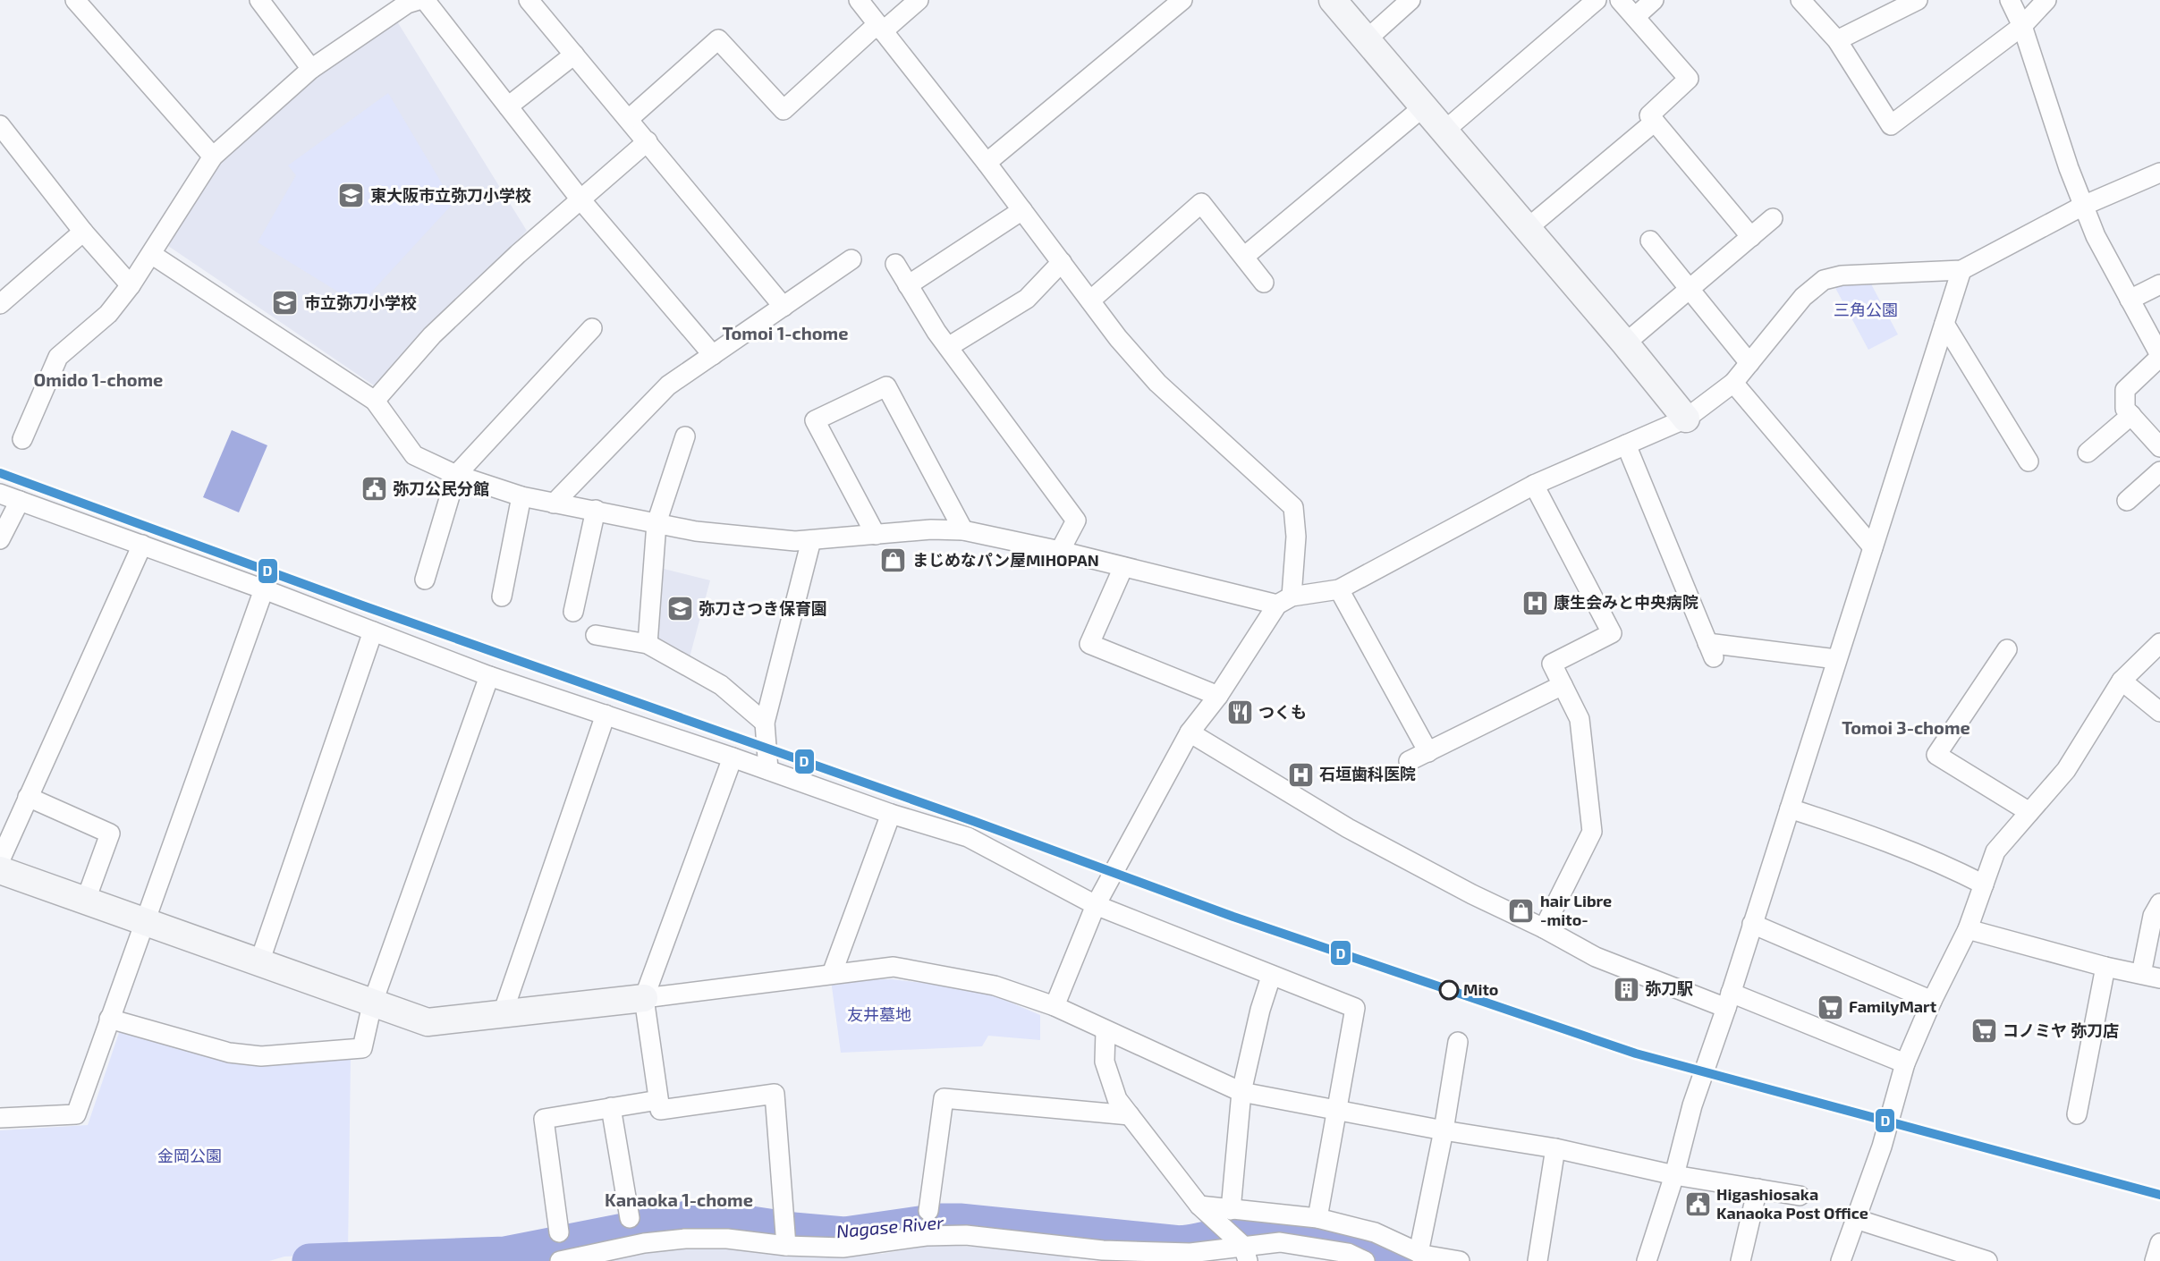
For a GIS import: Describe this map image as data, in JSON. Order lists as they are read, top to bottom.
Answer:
{
  "districts": [
    "Tomoi 1-chome",
    "Omido 1-chome",
    "Tomoi 3-chome",
    "Kanaoka 1-chome"
  ],
  "water": ["Nagase River"],
  "parks": ["三角公園", "友井墓地", "金岡公園"],
  "places": {
    "school or university": ["東大阪市立弥刀小学校", "市立弥刀小学校", "弥刀さつき保育園"],
    "public building": ["弥刀公民分館", "Higashiosaka Kanaoka Post Office"],
    "shop": ["まじめなパン屋MIHOPAN", "hair Libre -mito-"],
    "hospital": ["康生会みと中央病院", "石垣歯科医院"],
    "restaurant": ["つくも"],
    "building": ["弥刀駅"],
    "other": ["Mito"],
    "supermarket": ["FamilyMart", "コノミヤ 弥刀店"]
  },
  "lines": ["transit line D"]
}
